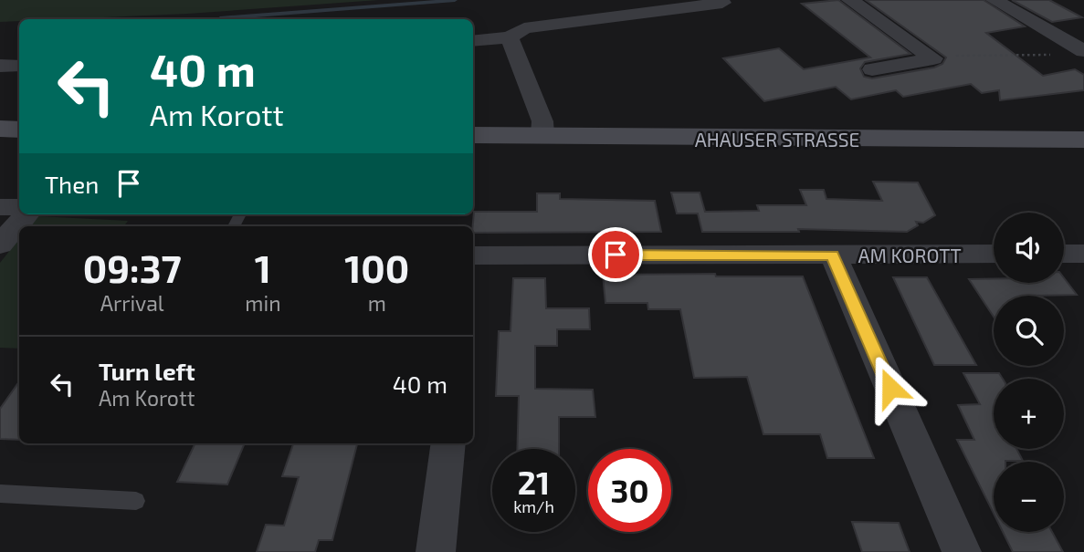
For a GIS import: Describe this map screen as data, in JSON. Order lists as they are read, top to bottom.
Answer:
{
  "streets": {
    "main road": ["AHAUSER STRASSE"],
    "street": ["AM KOROTT"]
  },
  "page": {
    "turn": ["40 m", "Am Korott"],
    "then": "Then",
    "map_buttons": ["+", "−"],
    "eta": [
      "09:37",
      "Arrival",
      "1",
      "min",
      "100",
      "m"
    ],
    "list": [
      {
        "name": "Turn left",
        "note": "Am Korott",
        "value": "40 m"
      }
    ],
    "speed": "21 km/h",
    "limit": "30"
  }
}
